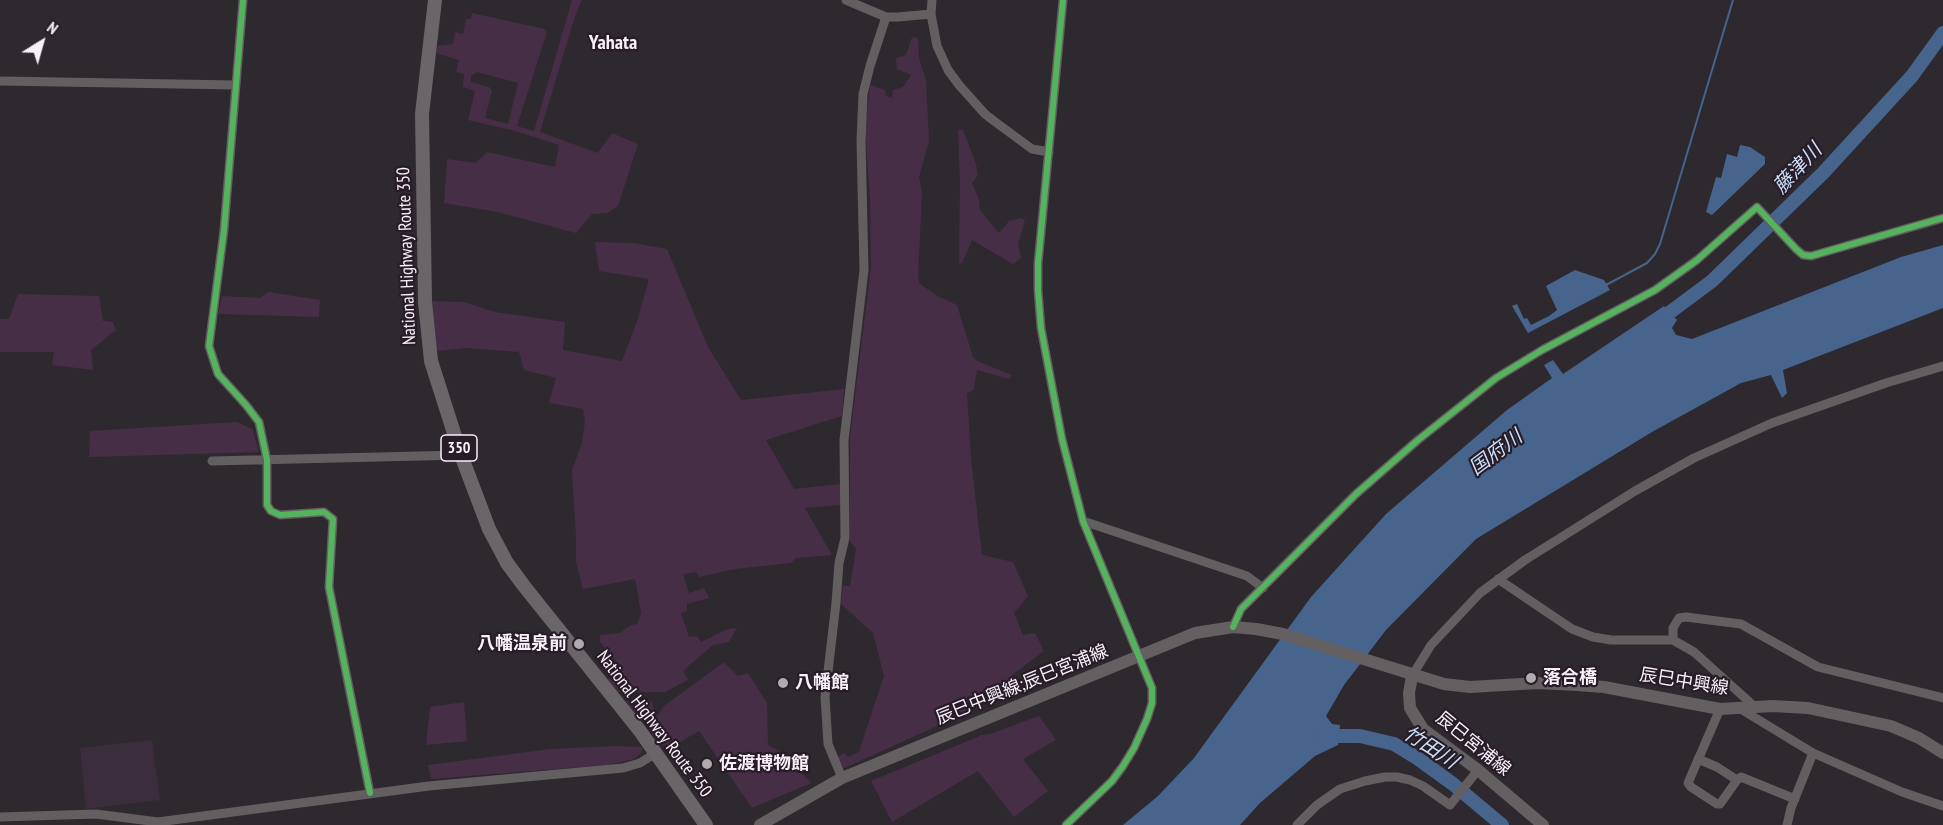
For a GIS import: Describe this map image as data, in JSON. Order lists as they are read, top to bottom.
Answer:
{
  "streets": {
    "highway": ["National Highway Route 350", "350"],
    "main road": ["辰巳中興線", "辰巳中興線;辰巳宮浦線", "辰巳宮浦線"]
  },
  "crossings": [
    ["辰巳中興線", "辰巳中興線;辰巳宮浦線"],
    ["辰巳中興線", "辰巳宮浦線"],
    ["辰巳中興線;辰巳宮浦線", "辰巳宮浦線"]
  ],
  "districts": ["Yahata"],
  "water": ["藤津川", "国府川", "竹田川"],
  "places": [
    "八幡温泉前",
    "落合橋",
    "八幡館",
    "佐渡博物館"
  ],
  "north": "top right"
}
